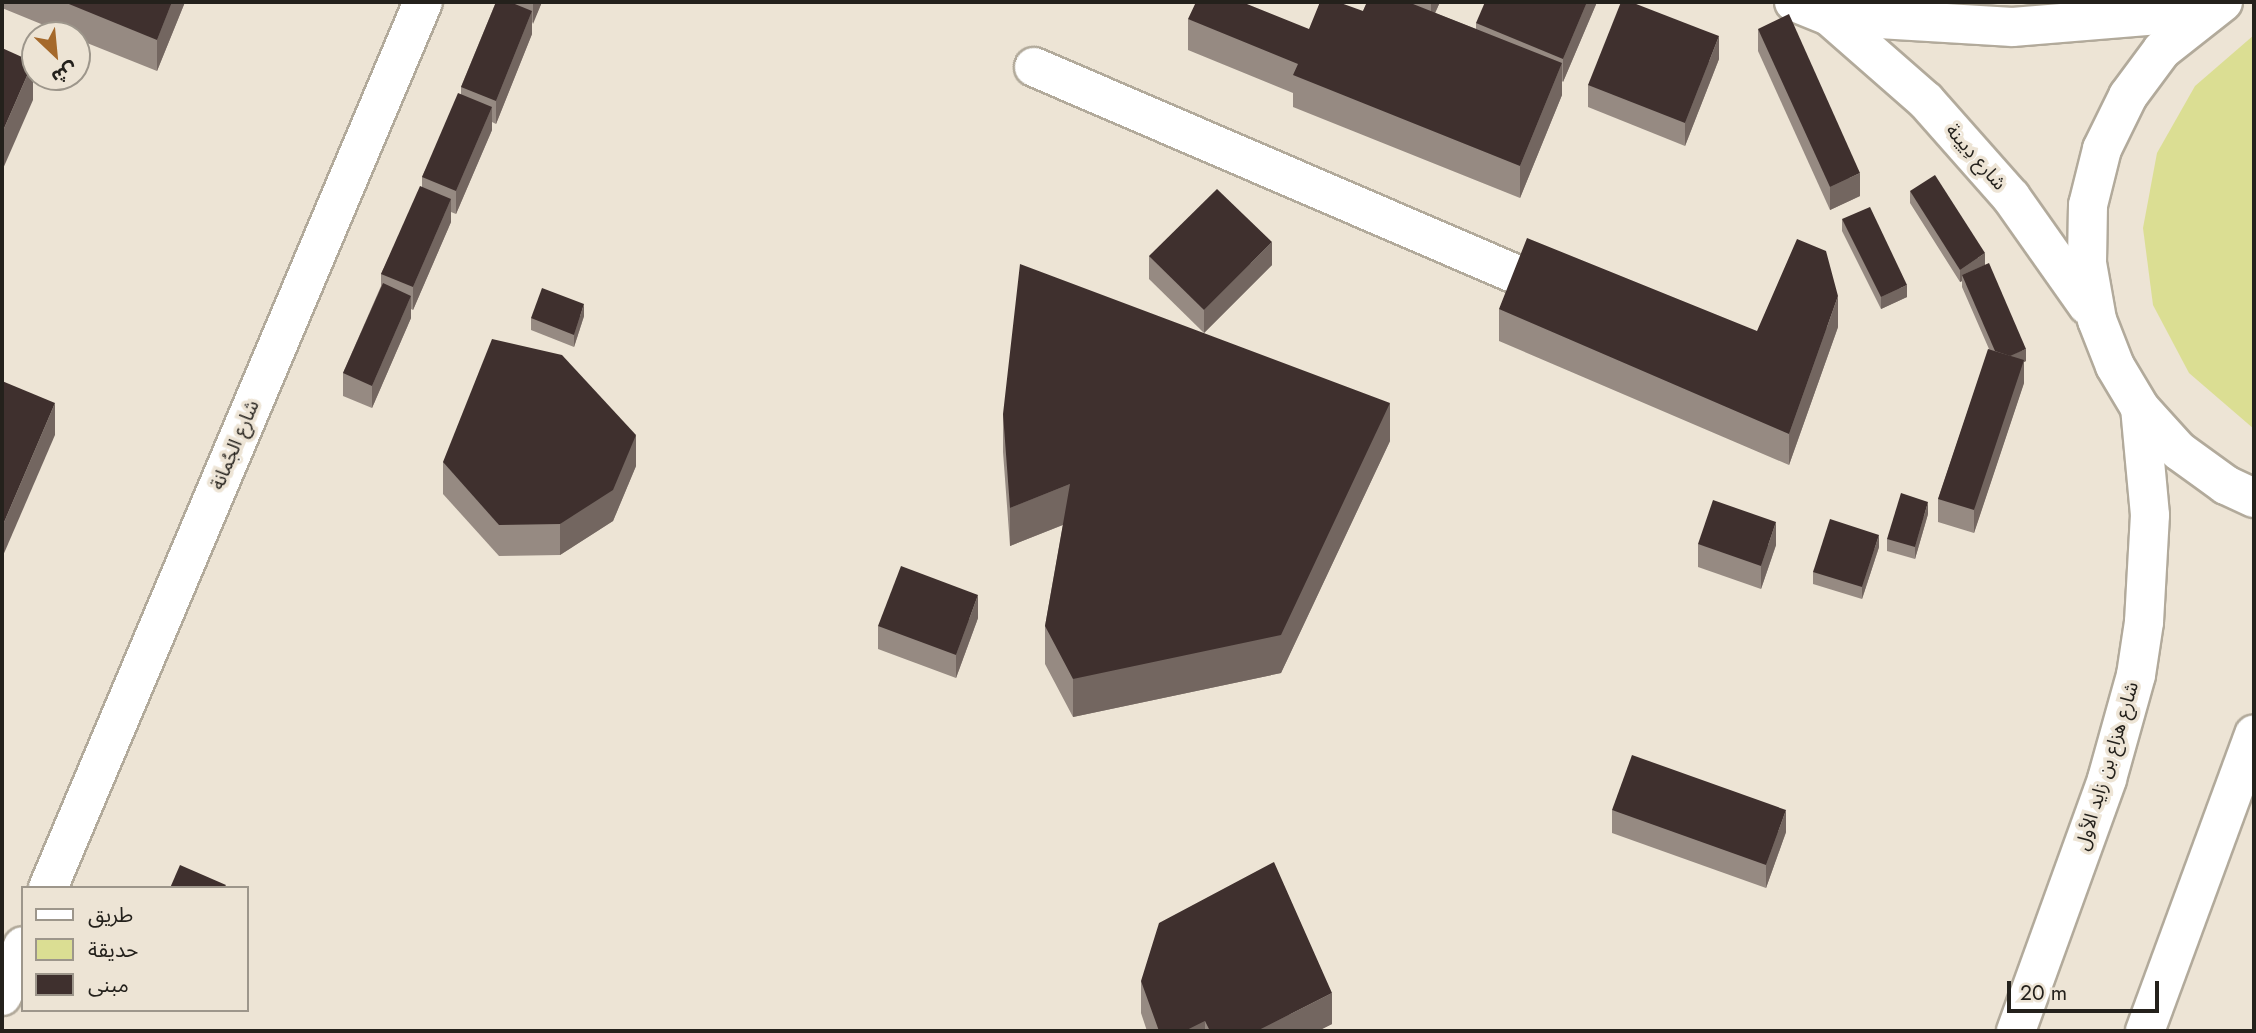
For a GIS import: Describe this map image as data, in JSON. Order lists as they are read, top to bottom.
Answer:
{
  "streets": {
    "street": ["شارع دِيينة", "شارع الجُمانة", "شارع هزاع بن زايد الأول"]
  },
  "legend": ["طريق", "حديقة", "مبنى"],
  "scale_bar": "20 m",
  "north": "bottom right"
}
